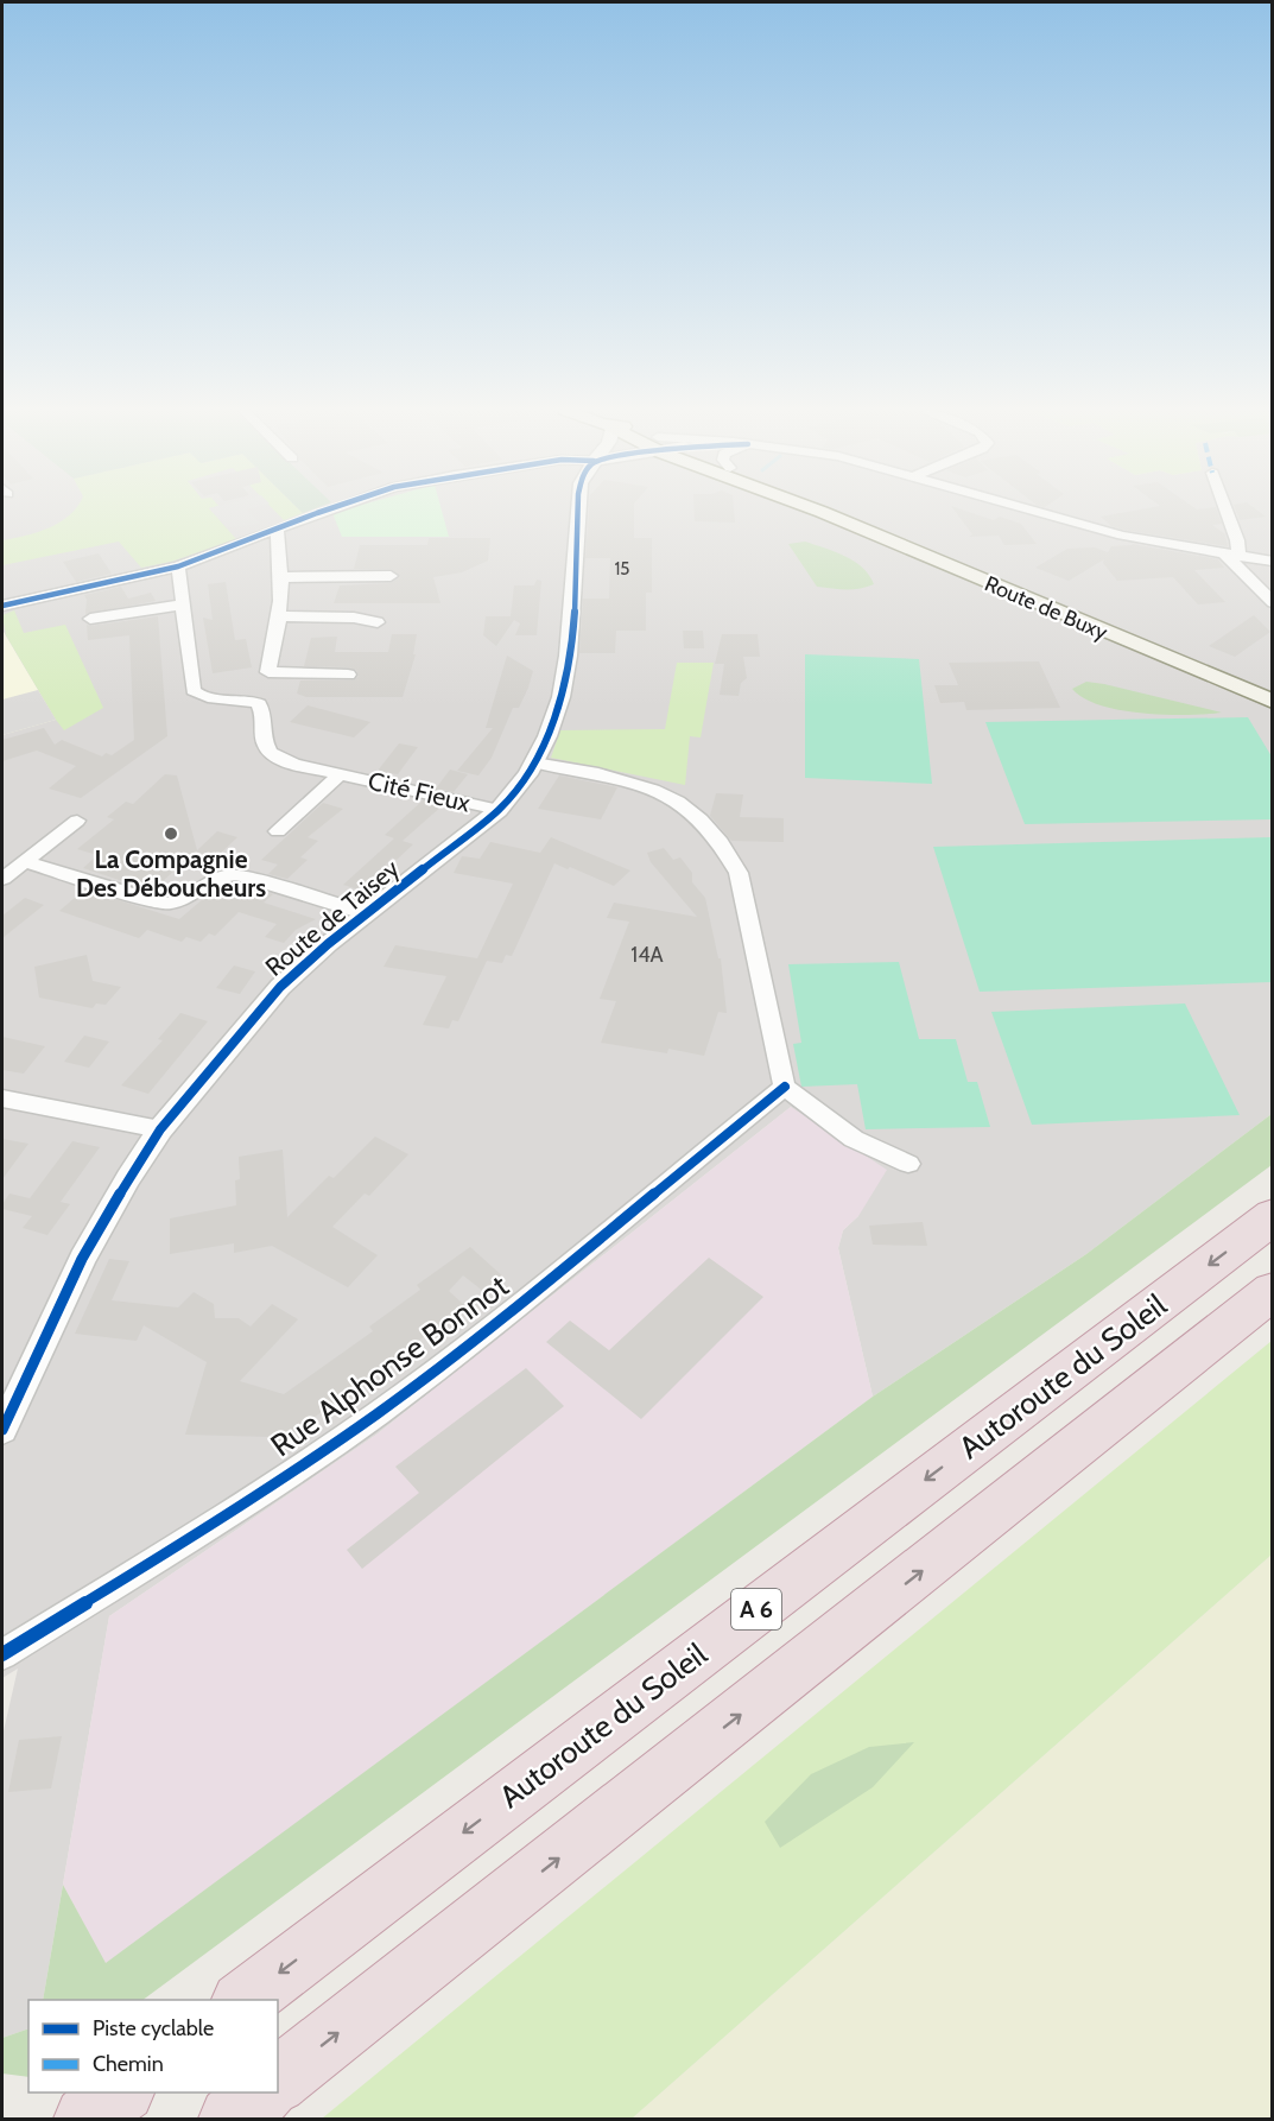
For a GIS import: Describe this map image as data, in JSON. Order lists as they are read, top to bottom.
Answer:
{
  "streets": {
    "highway": ["Autoroute du Soleil", "A 6"],
    "main road": ["Route de Buxy"],
    "street": ["Cité Fieux", "Route de Taisey", "Rue Alphonse Bonnot"]
  },
  "crossings": [
    ["Cité Fieux", "Route de Taisey"]
  ],
  "places": ["La Compagnie Des Déboucheurs"],
  "house_numbers": ["15", "14A"],
  "legend": ["Piste cyclable", "Chemin"]
}
